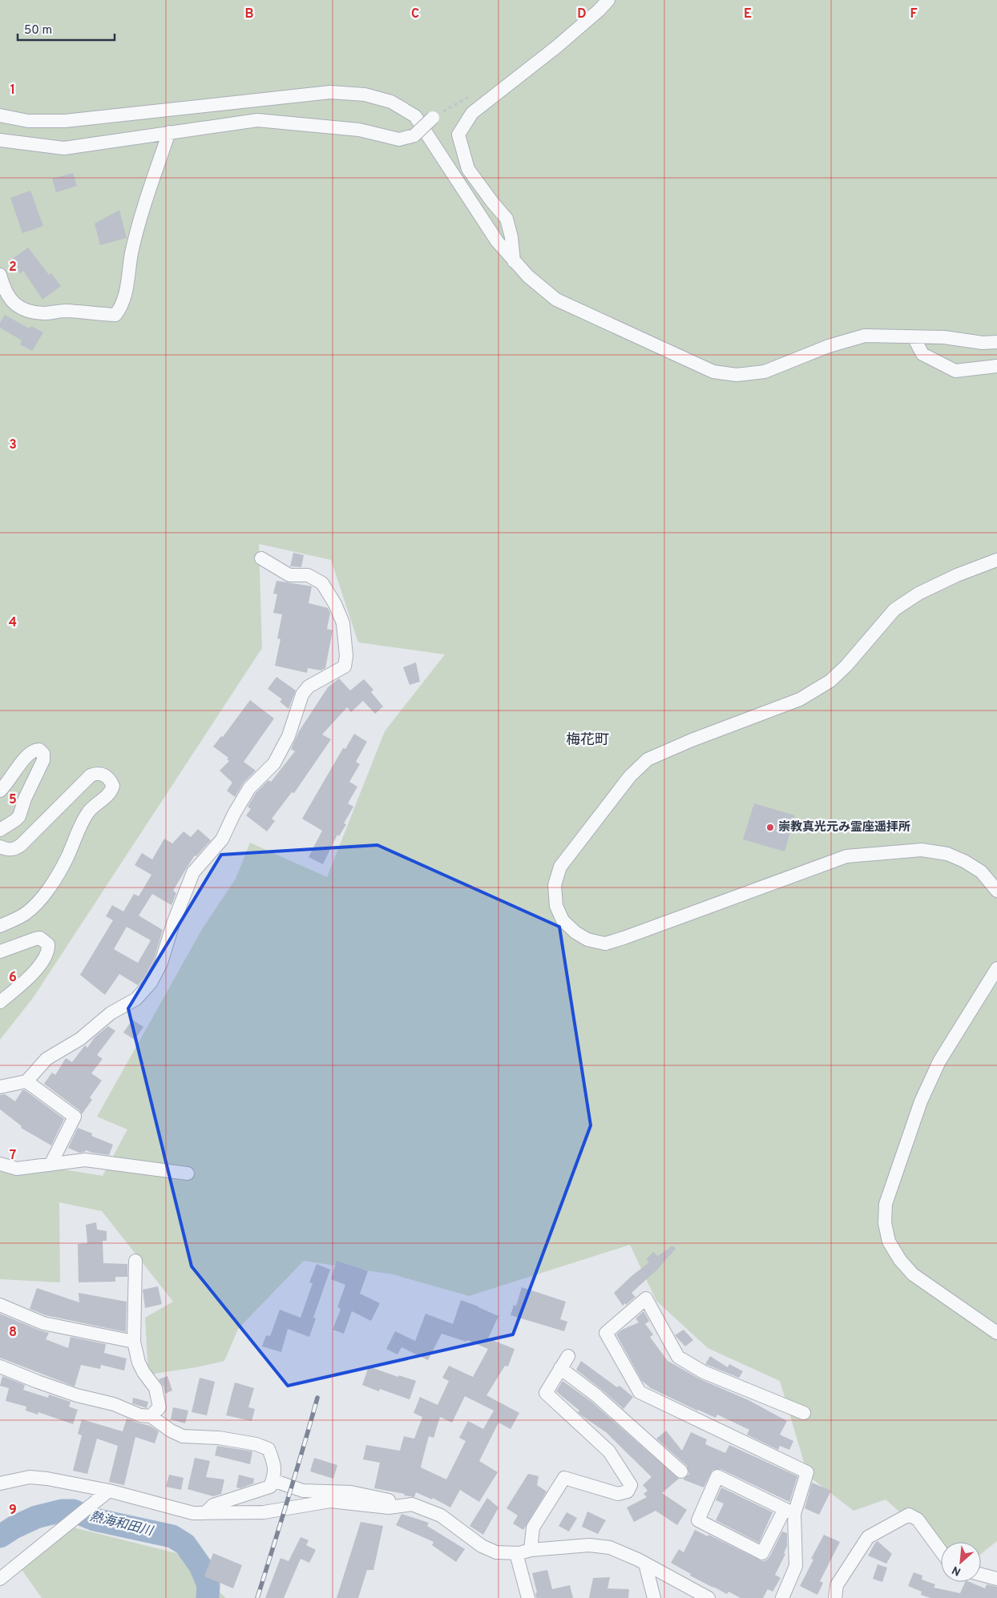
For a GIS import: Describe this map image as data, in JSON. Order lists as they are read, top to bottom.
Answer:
{
  "districts": ["梅花町"],
  "water": ["熱海和田川"],
  "places": ["崇教真光元み霊座遥拝所"],
  "scale_bar": "50 m",
  "north": "bottom left",
  "grid": {
    "columns": [
      "B",
      "C",
      "D",
      "E",
      "F"
    ],
    "rows": [
      "1",
      "2",
      "3",
      "4",
      "5",
      "6",
      "7",
      "8",
      "9"
    ]
  }
}
